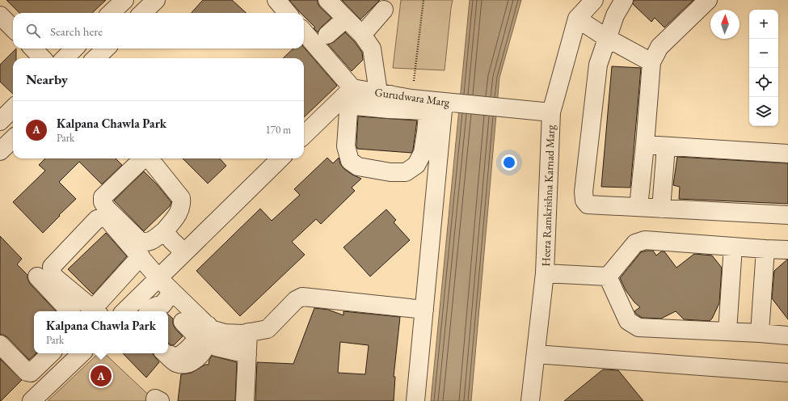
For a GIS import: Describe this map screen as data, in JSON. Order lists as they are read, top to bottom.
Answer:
{
  "streets": {
    "street": ["Gurudwara Marg", "Heera Ramkrishna Karnad Marg"]
  },
  "crossings": [
    ["Gurudwara Marg", "Heera Ramkrishna Karnad Marg"]
  ],
  "north": "top",
  "page": {
    "map_buttons": ["+", "−"],
    "search": "Search here",
    "heading": "Nearby",
    "list": [
      {
        "mark": "A",
        "name": "Kalpana Chawla Park",
        "note": "Park",
        "value": "170 m"
      }
    ],
    "popup": ["Kalpana Chawla Park", "Park"],
    "pins": "A"
  }
}
